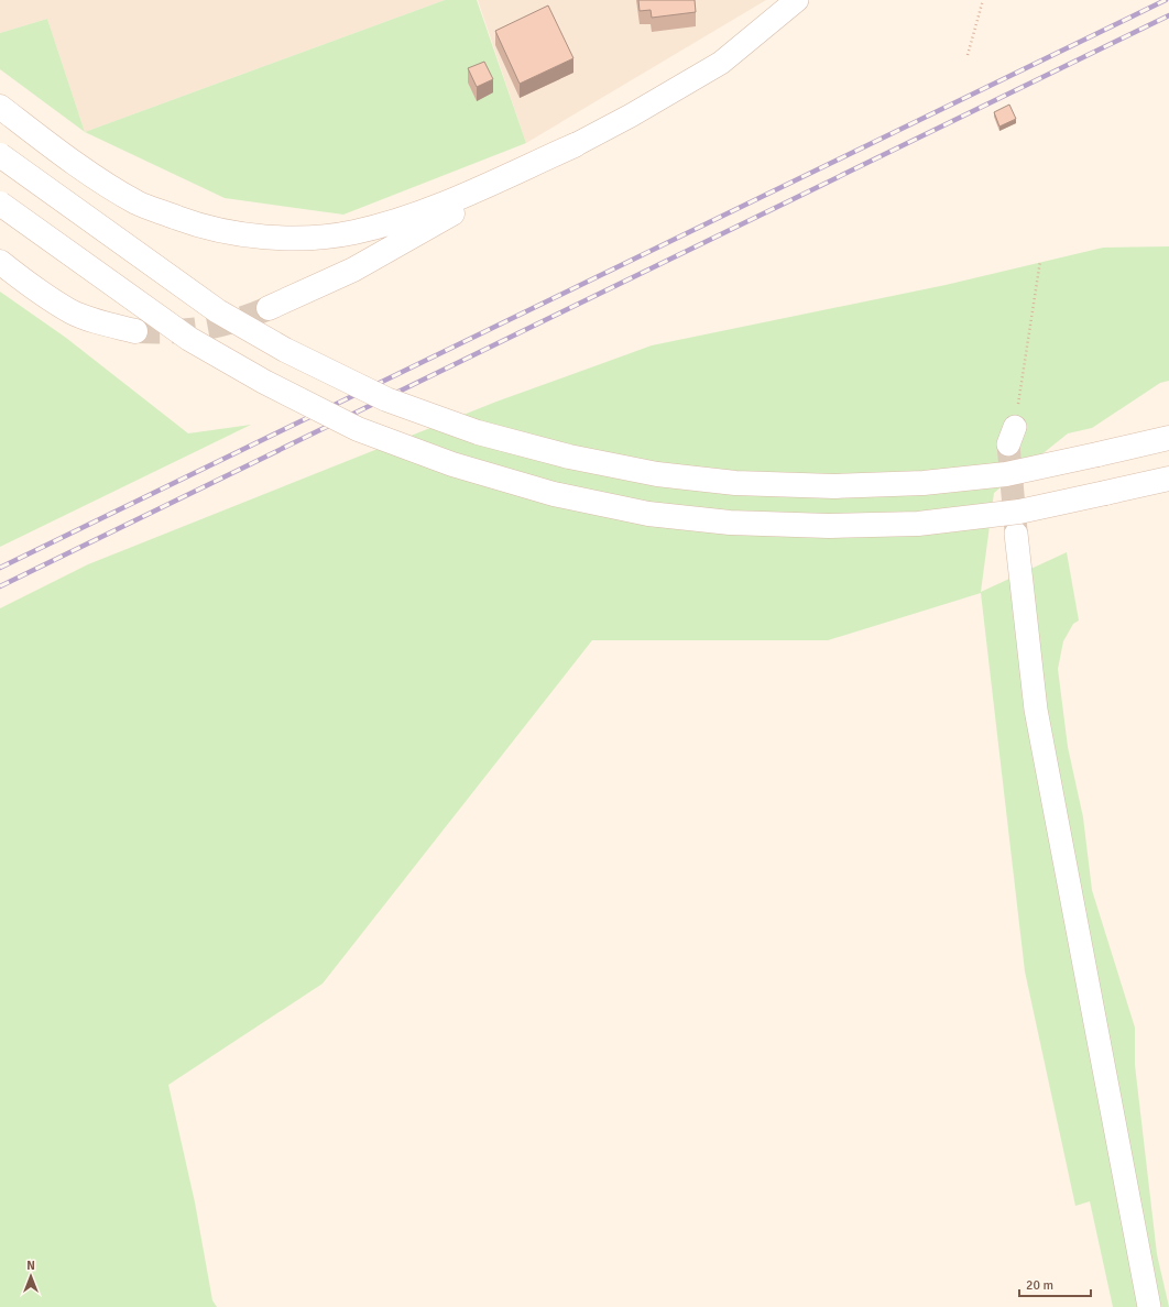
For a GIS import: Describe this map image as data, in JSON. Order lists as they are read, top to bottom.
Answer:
{
  "scale_bar": "20 m",
  "north": "top"
}
